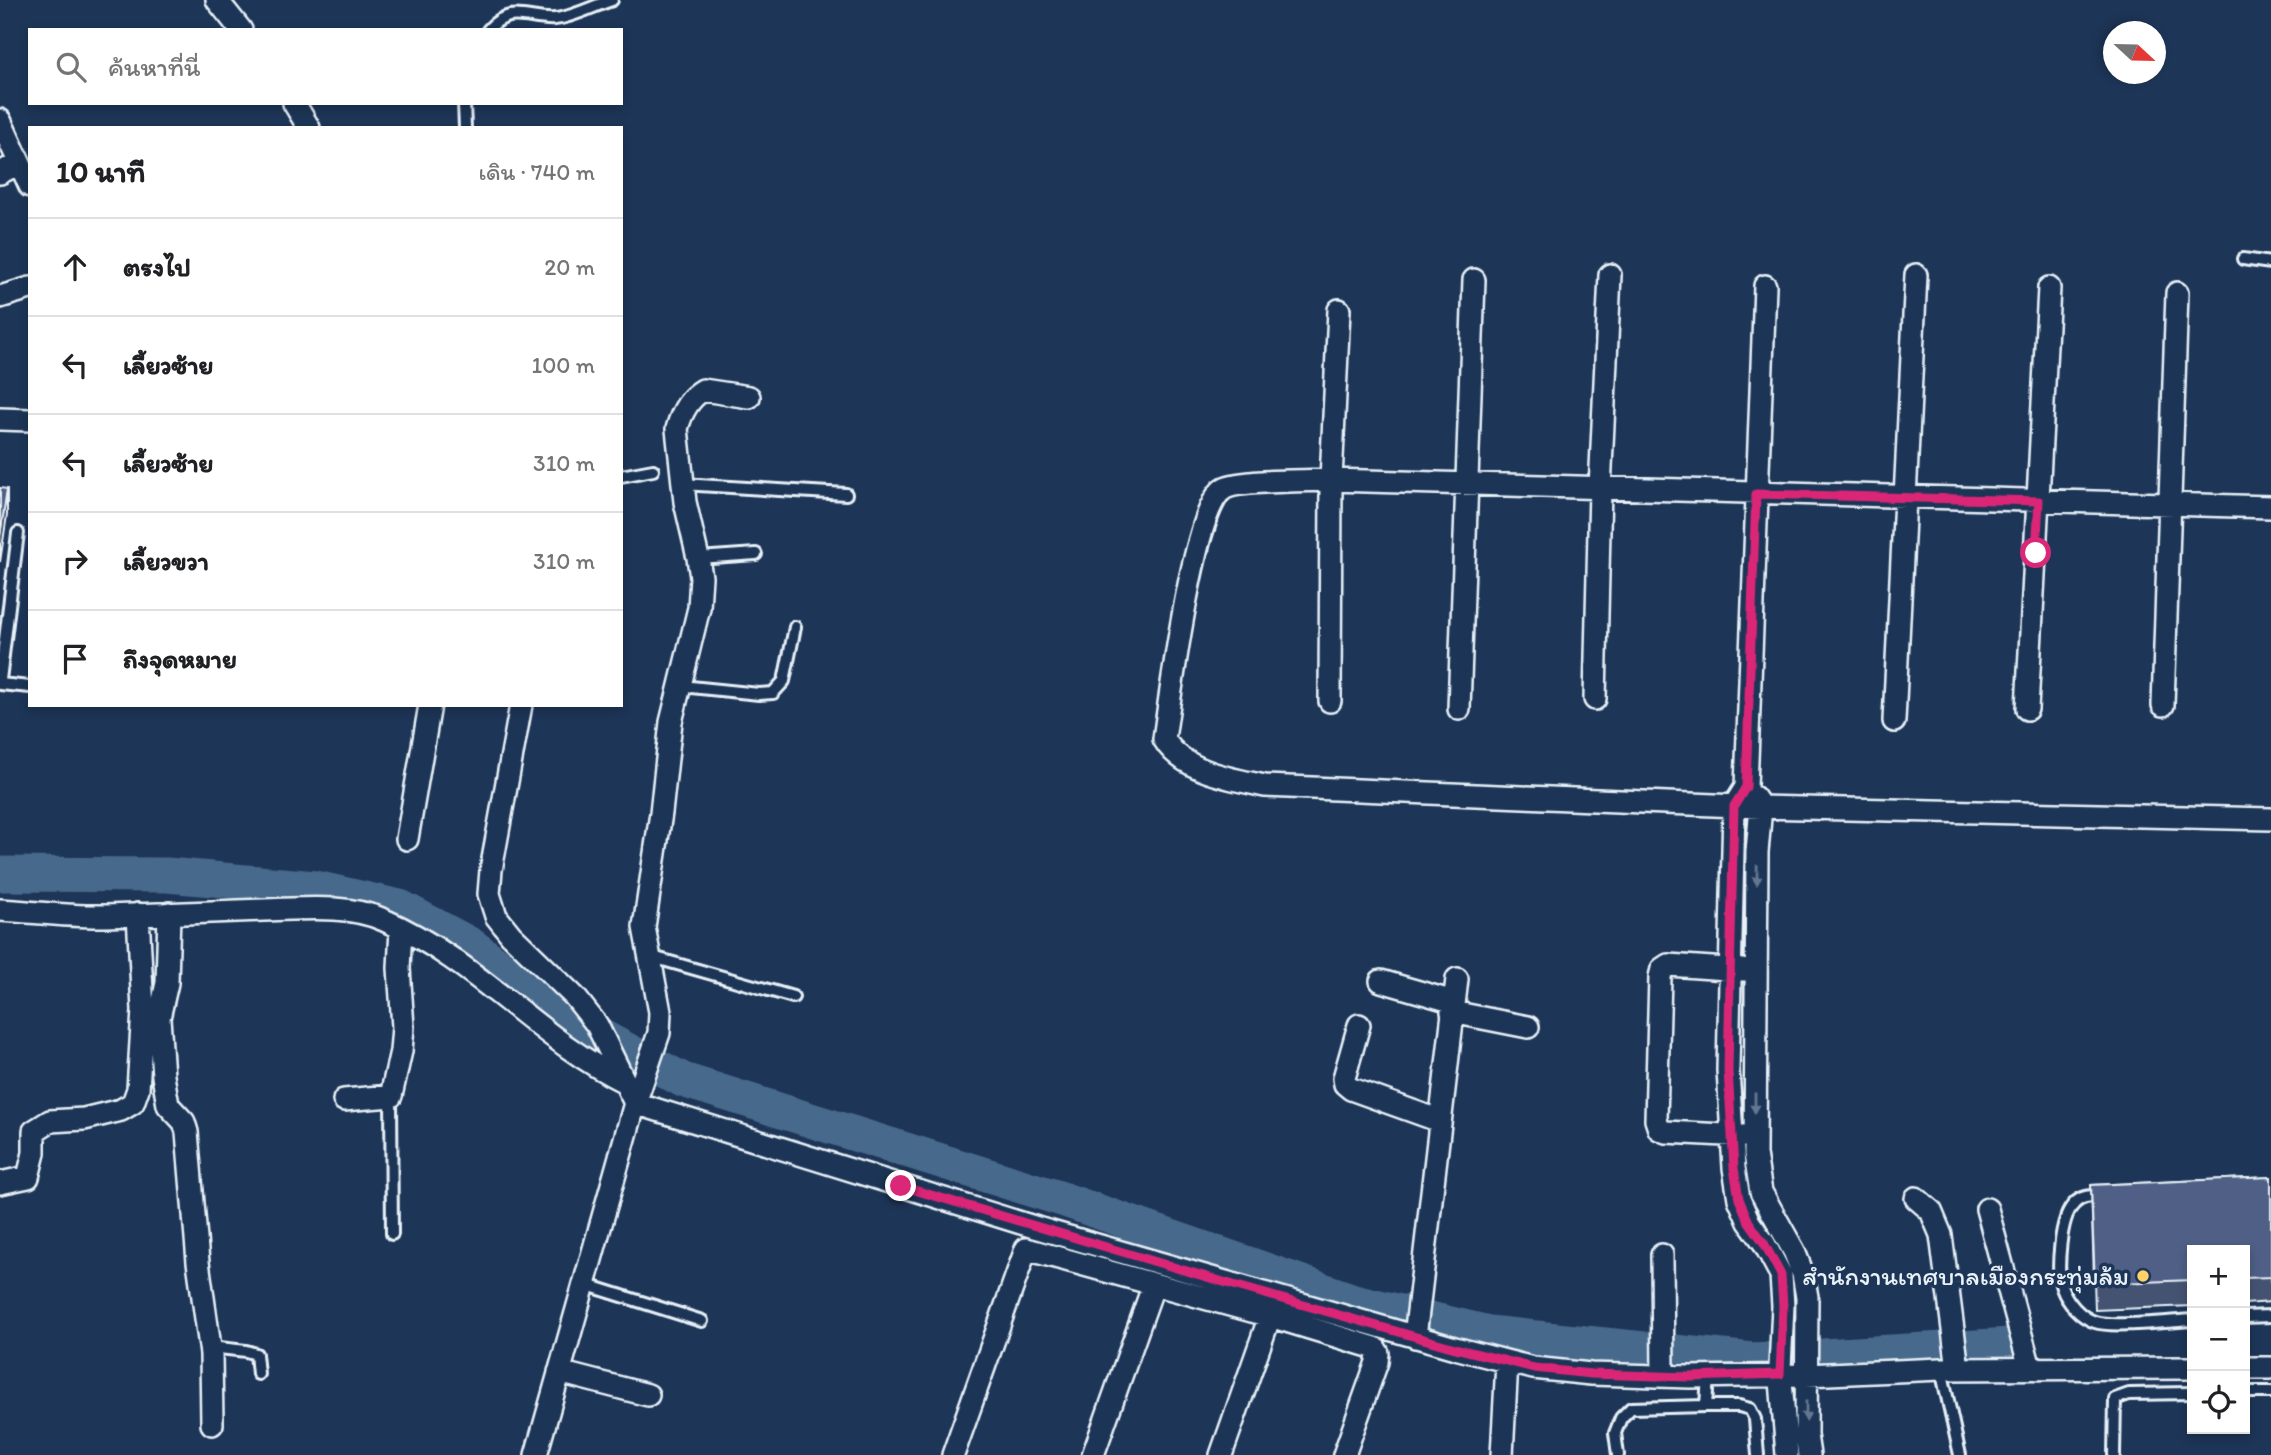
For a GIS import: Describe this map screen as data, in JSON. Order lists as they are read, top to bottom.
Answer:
{
  "places": ["สำนักงานเทศบาลเมืองกระทุ่มล้ม"],
  "north": "right",
  "page": {
    "search": "ค้นหาที่นี่",
    "heading": ["10 นาที", "เดิน · 740 m"],
    "list": [
      ["ตรงไป", "20 m"],
      ["เลี้ยวซ้าย", "100 m"],
      ["เลี้ยวซ้าย", "310 m"],
      ["เลี้ยวขวา", "310 m"],
      "ถึงจุดหมาย"
    ],
    "map_buttons": ["+", "−"]
  }
}
